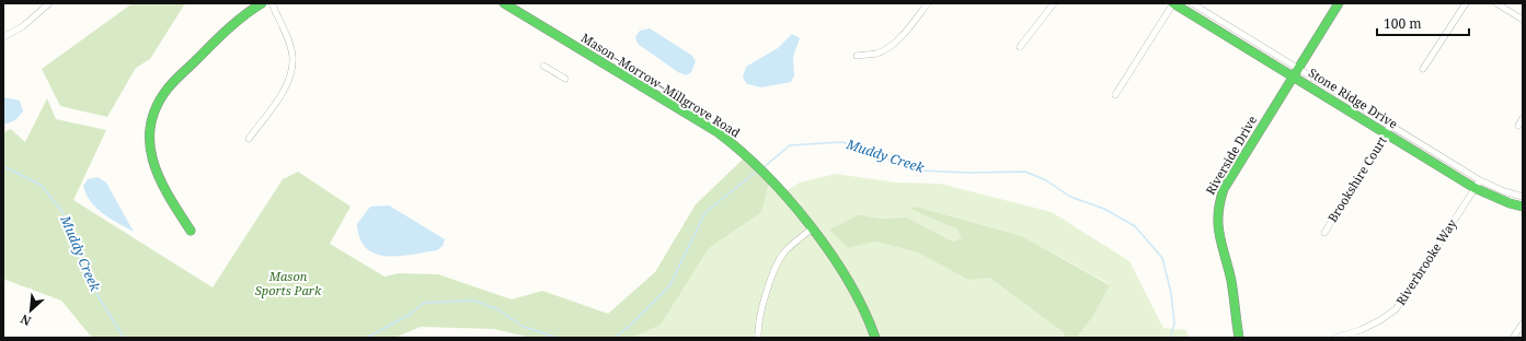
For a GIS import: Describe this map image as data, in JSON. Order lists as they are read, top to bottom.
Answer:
{
  "streets": {
    "street": [
      "Mason–Morrow–Millgrove Road",
      "Stone Ridge Drive",
      "Riverside Drive",
      "Brookshire Court",
      "Riverbrooke Way"
    ]
  },
  "crossings": [
    ["Stone Ridge Drive", "Riverside Drive"],
    ["Stone Ridge Drive", "Brookshire Court"],
    ["Stone Ridge Drive", "Riverbrooke Way"]
  ],
  "water": ["Muddy Creek"],
  "parks": ["Mason Sports Park"],
  "scale_bar": "100 m",
  "north": "bottom left"
}
